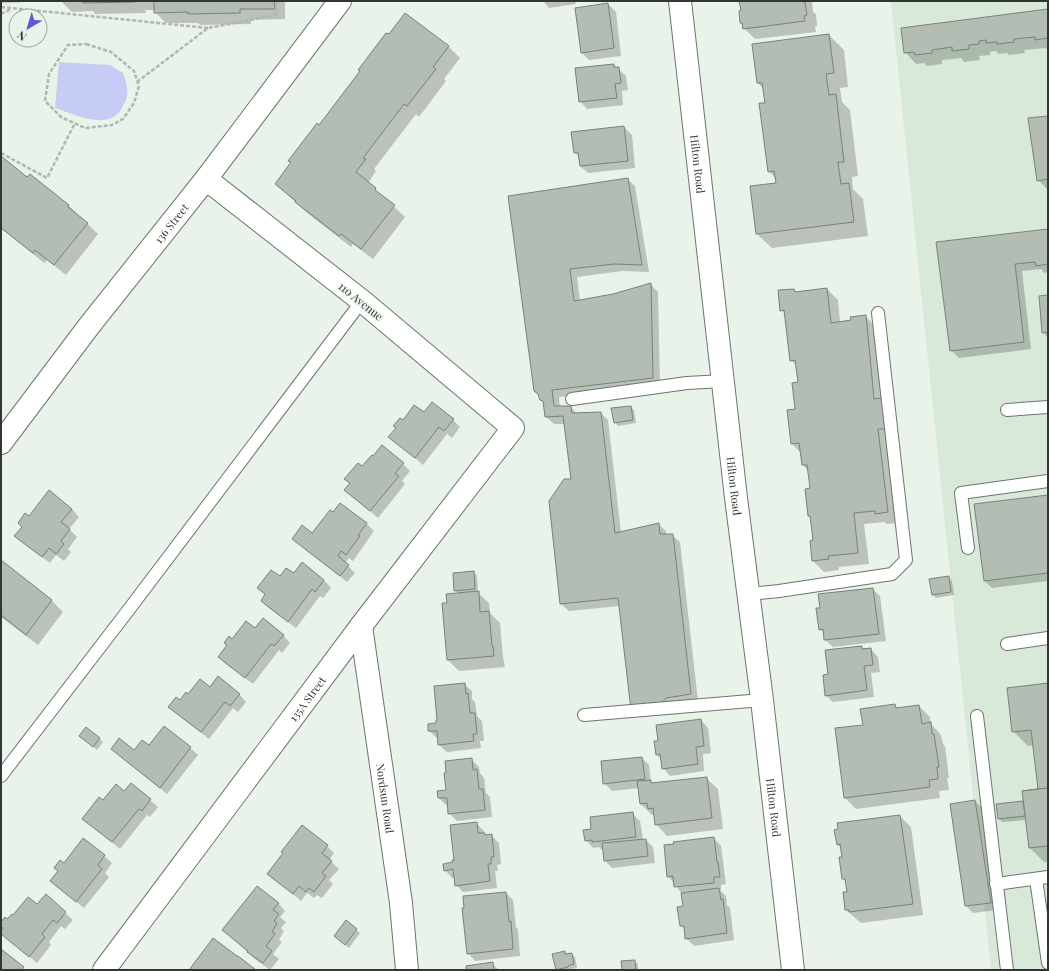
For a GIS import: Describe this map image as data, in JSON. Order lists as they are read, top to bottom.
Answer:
{
  "streets": {
    "street": [
      "Hilton Road",
      "136 Street",
      "110 Avenue",
      "135A Street",
      "Nordsun Road"
    ]
  },
  "crossings": [
    ["136 Street", "110 Avenue"],
    ["110 Avenue", "135A Street"],
    ["135A Street", "Nordsun Road"]
  ],
  "north": "bottom left"
}
